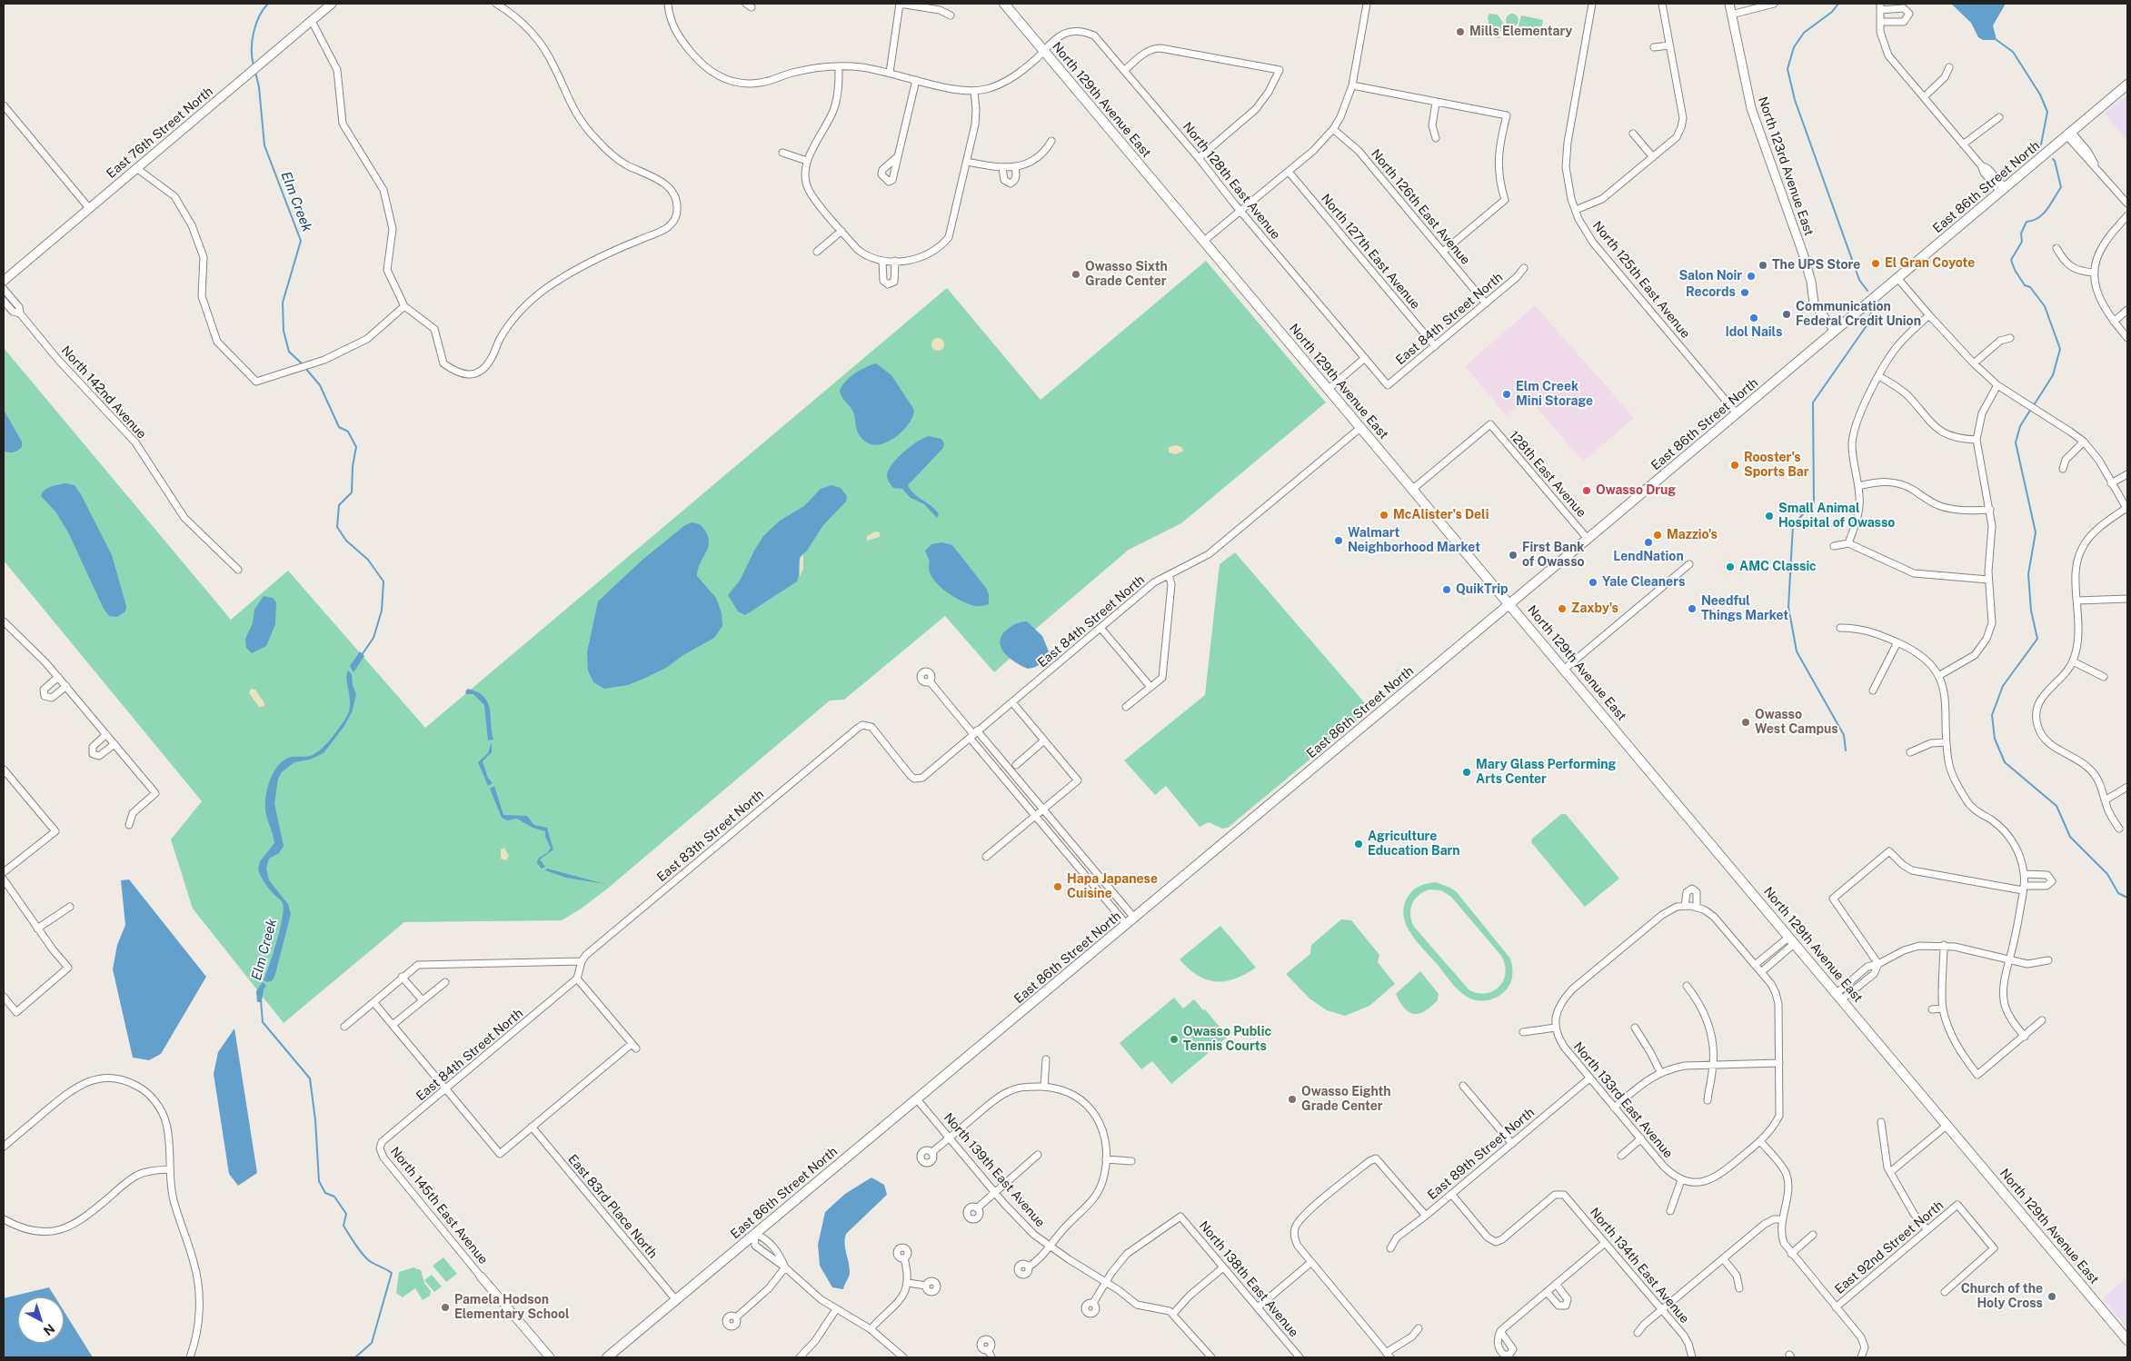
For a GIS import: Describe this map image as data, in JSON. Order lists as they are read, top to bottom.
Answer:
{
  "streets": {
    "main road": ["North 129th Avenue East", "East 86th Street North"],
    "street": [
      "East 76th Street North",
      "North 123rd Avenue East",
      "North 128th East Avenue",
      "North 126th East Avenue",
      "North 127th East Avenue",
      "North 125th East Avenue",
      "East 84th Street North",
      "North 142nd Avenue",
      "128th East Avenue",
      "East 83th Street North",
      "North 133rd East Avenue",
      "East 89th Street North",
      "North 139th East Avenue",
      "North 145th East Avenue",
      "East 83rd Place North",
      "East 92nd Street North",
      "North 134th East Avenue",
      "North 138th East Avenue"
    ]
  },
  "crossings": [
    ["North 129th Avenue East", "North 128th East Avenue"],
    ["North 129th Avenue East", "East 86th Street North"],
    ["North 129th Avenue East", "East 84th Street North"],
    ["North 129th Avenue East", "128th East Avenue"],
    ["North 123rd Avenue East", "East 86th Street North"],
    ["North 128th East Avenue", "East 84th Street North"],
    ["East 86th Street North", "North 125th East Avenue"],
    ["East 86th Street North", "128th East Avenue"],
    ["East 86th Street North", "North 139th East Avenue"],
    ["East 86th Street North", "East 83rd Place North"],
    ["North 126th East Avenue", "East 84th Street North"],
    ["North 127th East Avenue", "East 84th Street North"],
    ["East 84th Street North", "East 83th Street North"],
    ["East 84th Street North", "North 145th East Avenue"],
    ["North 133rd East Avenue", "East 89th Street North"],
    ["East 89th Street North", "North 134th East Avenue"],
    ["North 139th East Avenue", "North 138th East Avenue"]
  ],
  "water": ["Elm Creek"],
  "places": [
    "Mills Elementary",
    "El Gran Coyote",
    "The UPS Store",
    "Owasso Sixth Grade Center",
    "Salon Noir",
    "Records",
    "Communication Federal Credit Union",
    "Idol Nails",
    "Elm Creek Mini Storage",
    "Rooster's Sports Bar",
    "Owasso Drug",
    "McAlister's Deli",
    "Small Animal Hospital of Owasso",
    "Mazzio's",
    "Walmart Neighborhood Market",
    "LendNation",
    "First Bank of Owasso",
    "AMC Classic",
    "Yale Cleaners",
    "QuikTrip",
    "Zaxby's",
    "Needful Things Market",
    "Owasso West Campus",
    "Mary Glass Performing Arts Center",
    "Agriculture Education Barn",
    "Hapa Japanese Cuisine",
    "Owasso Public Tennis Courts",
    "Owasso Eighth Grade Center",
    "Church of the Holy Cross",
    "Pamela Hodson Elementary School"
  ],
  "north": "bottom right"
}
